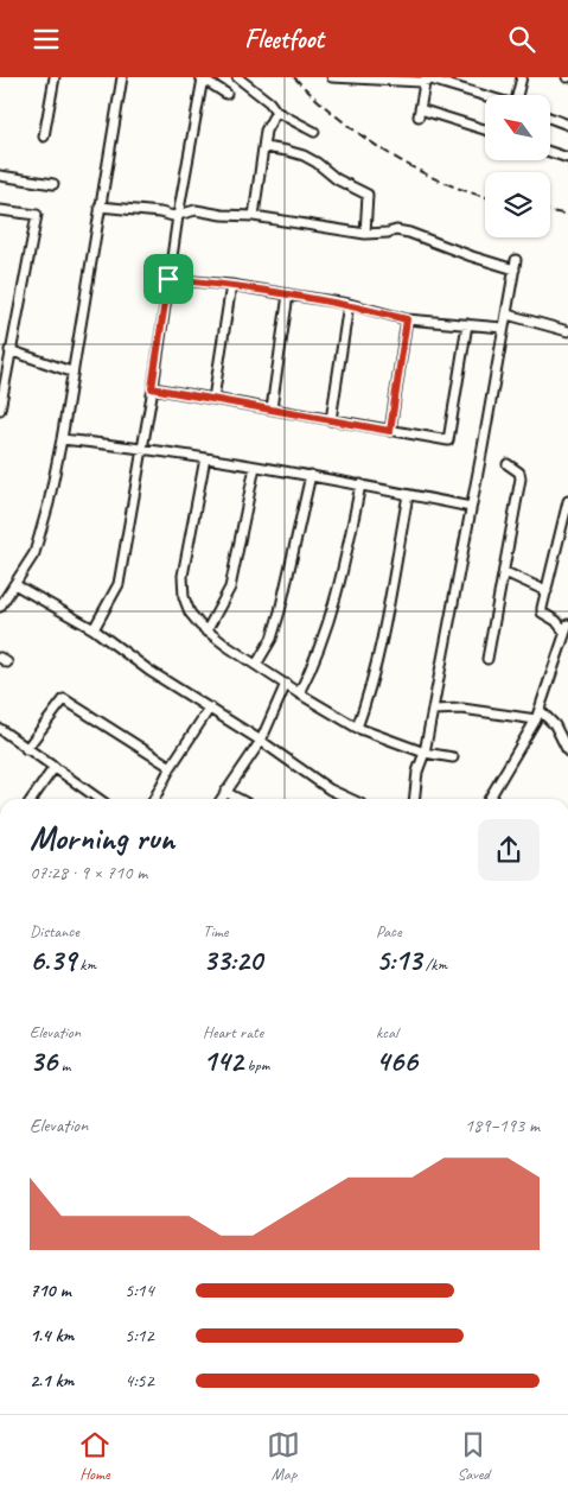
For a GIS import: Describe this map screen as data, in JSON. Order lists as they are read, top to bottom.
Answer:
{
  "north": "top left",
  "page": {
    "header": "Fleetfoot",
    "heading": ["Morning run", "07:28 · 9 × 710 m"],
    "stats": [
      ["Distance", "6.39 km"],
      ["Time", "33:20"],
      ["Pace", "5:13 /km"],
      ["Elevation", "36 m"],
      ["Heart rate", "142 bpm"],
      ["kcal", "466"]
    ],
    "chart": ["Elevation", "189–193 m"],
    "list": [
      {
        "name": "710 m",
        "note": "5:14"
      },
      {
        "name": "1.4 km",
        "note": "5:12"
      },
      {
        "name": "2.1 km",
        "note": "4:52"
      }
    ],
    "tabs": ["Home", "Map", "Saved"]
  }
}
